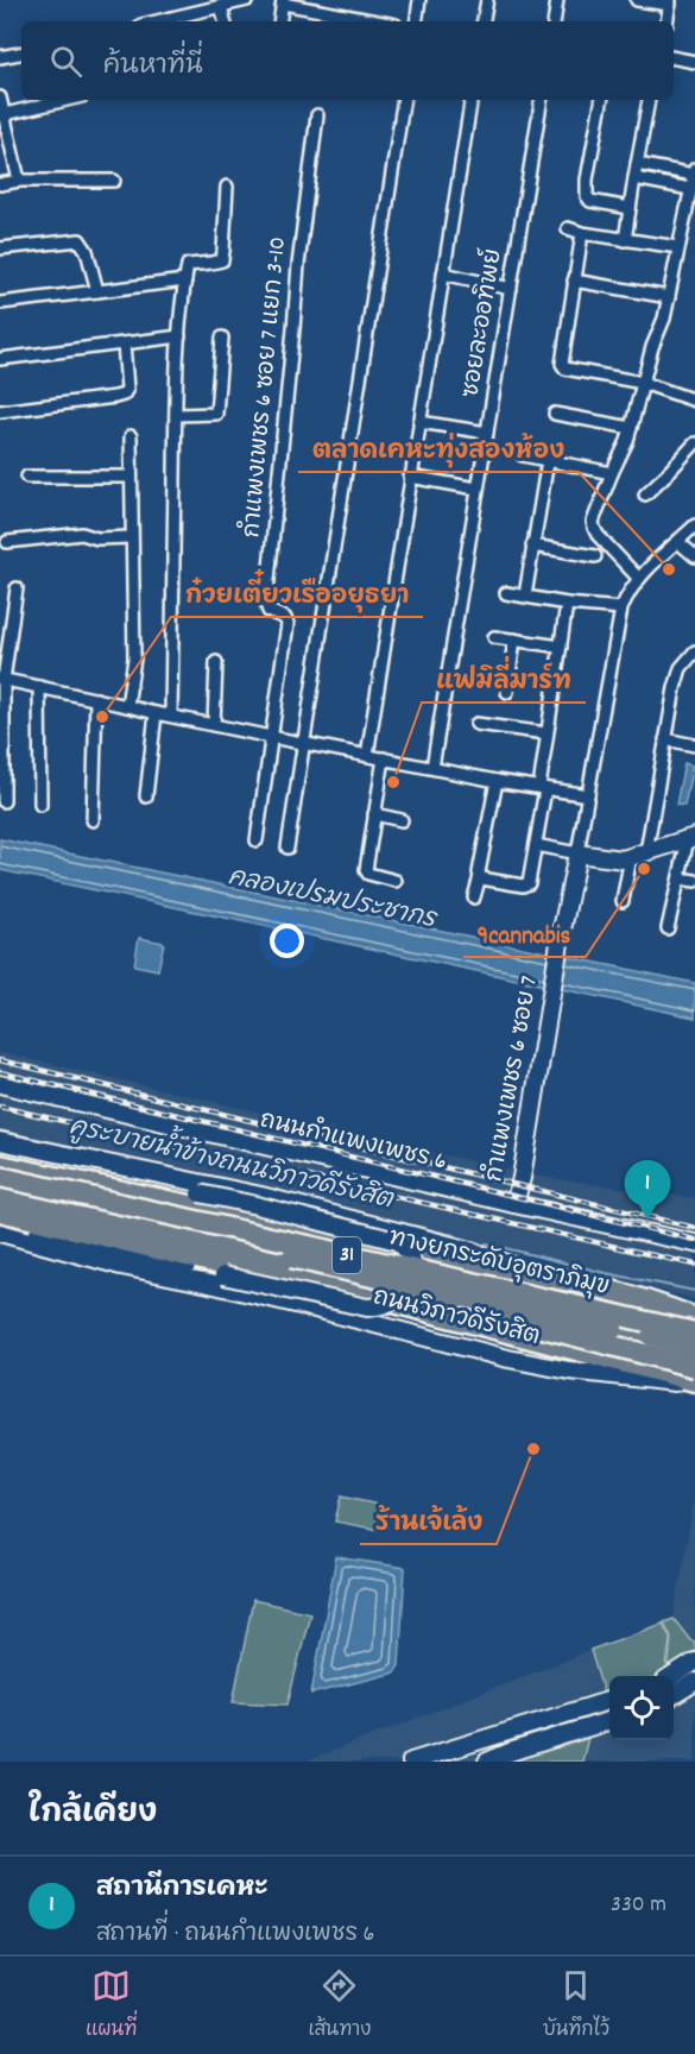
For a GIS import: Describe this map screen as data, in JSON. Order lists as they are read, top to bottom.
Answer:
{
  "streets": {
    "highway": ["31", "ทางยกระดับอุตราภิมุข", "ถนนวิภาวดีรังสิต"],
    "main road": ["กำแพงเพชร 6 ซอย 7", "ถนนกำแพงเพชร 6"],
    "street": ["ซอยละออทิพย์", "กำแพงเพชร 6 ซอย 7 แยก 3-10"]
  },
  "crossings": [
    ["กำแพงเพชร 6 ซอย 7", "ถนนกำแพงเพชร 6"],
    ["ทางยกระดับอุตราภิมุข", "ถนนวิภาวดีรังสิต"]
  ],
  "water": ["คลองเปรมประชากร", "คูระบายน้ำข้างถนนวิภาวดีรังสิต"],
  "places": [
    "ตลาดเคหะทุ่งสองห้อง",
    "ก๋วยเตี๋ยวเรืออยุธยา",
    "แฟมิลี่มาร์ท",
    "9cannabis",
    "ร้านเจ้เล้ง"
  ],
  "page": {
    "search": "ค้นหาที่นี่",
    "pins": "1",
    "heading": "ใกล้เคียง",
    "list": [
      {
        "mark": "1",
        "name": "สถานีการเคหะ",
        "note": "สถานที่ · ถนนกำแพงเพชร 6",
        "value": "330 m"
      }
    ],
    "nav": ["แผนที่", "เส้นทาง", "บันทึกไว้"]
  }
}
